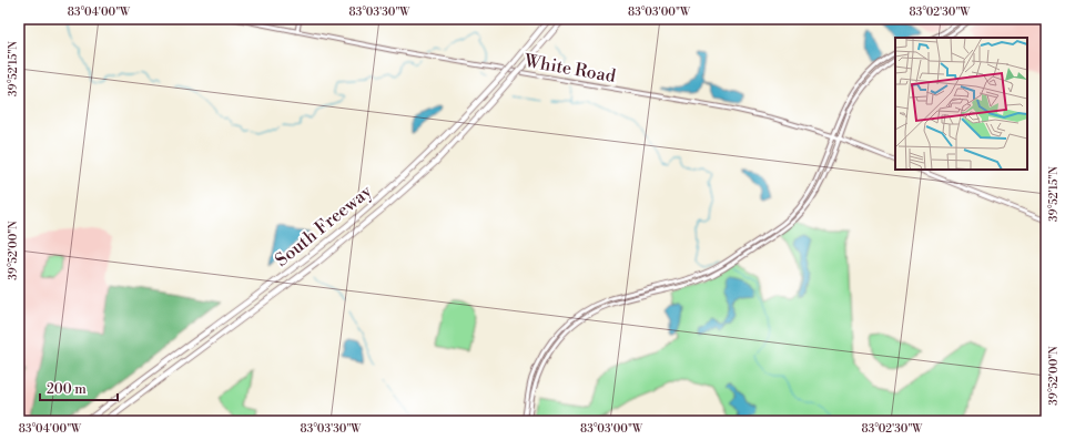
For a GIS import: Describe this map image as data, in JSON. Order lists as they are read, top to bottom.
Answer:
{
  "streets": {
    "highway": ["South Freeway"],
    "street": ["White Road"]
  },
  "scale_bar": "200 m",
  "coordinates": [
    "83°04'00\"W",
    "83°03'30\"W",
    "83°03'00\"W",
    "83°02'30\"W",
    "39°52'15\"N",
    "39°52'00\"N"
  ]
}
